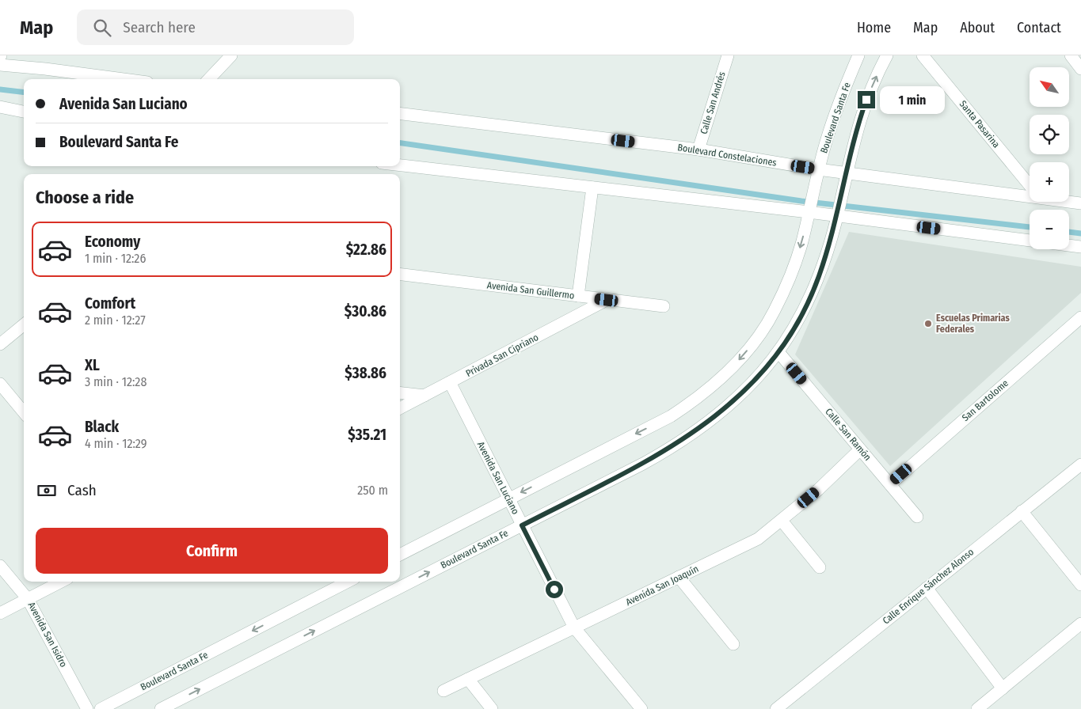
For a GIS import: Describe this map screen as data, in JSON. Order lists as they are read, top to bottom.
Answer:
{
  "streets": {
    "street": [
      "Calle San Andrés",
      "Boulevard Santa Fe",
      "Santa Pasarina",
      "Boulevard Constelaciones",
      "Avenida San Guillermo",
      "Privada San Cipriano",
      "San Bartolome",
      "Calle San Ramón",
      "Avenida San Luciano",
      "Avenida San Joaquín",
      "Calle Enrique Sánchez Alonso",
      "Avenida San Isidro"
    ]
  },
  "crossings": [
    ["Calle San Andrés", "Boulevard Constelaciones"],
    ["Boulevard Santa Fe", "Boulevard Constelaciones"],
    ["Boulevard Santa Fe", "Calle San Ramón"],
    ["Boulevard Santa Fe", "Avenida San Luciano"],
    ["Avenida San Guillermo", "Privada San Cipriano"],
    ["Privada San Cipriano", "Avenida San Luciano"],
    ["San Bartolome", "Calle San Ramón"],
    ["Calle San Ramón", "Avenida San Joaquín"],
    ["Avenida San Luciano", "Avenida San Joaquín"]
  ],
  "places": ["Escuelas Primarias Federales"],
  "north": "top left",
  "page": {
    "header": "Map",
    "search": "Search here",
    "nav": [
      "Home",
      "Map",
      "About",
      "Contact"
    ],
    "map_buttons": ["+", "−"],
    "banner": ["Avenida San Luciano", "Boulevard Santa Fe"],
    "bubble": "1 min",
    "heading": "Choose a ride",
    "list": [
      {
        "name": "Economy",
        "note": "1 min · 12:26",
        "value": "$22.86"
      },
      {
        "name": "Comfort",
        "note": "2 min · 12:27",
        "value": "$30.86"
      },
      {
        "name": "XL",
        "note": "3 min · 12:28",
        "value": "$38.86"
      },
      {
        "name": "Black",
        "note": "4 min · 12:29",
        "value": "$35.21"
      }
    ],
    "pay": ["Cash", "250 m"],
    "buttons": "Confirm"
  }
}
